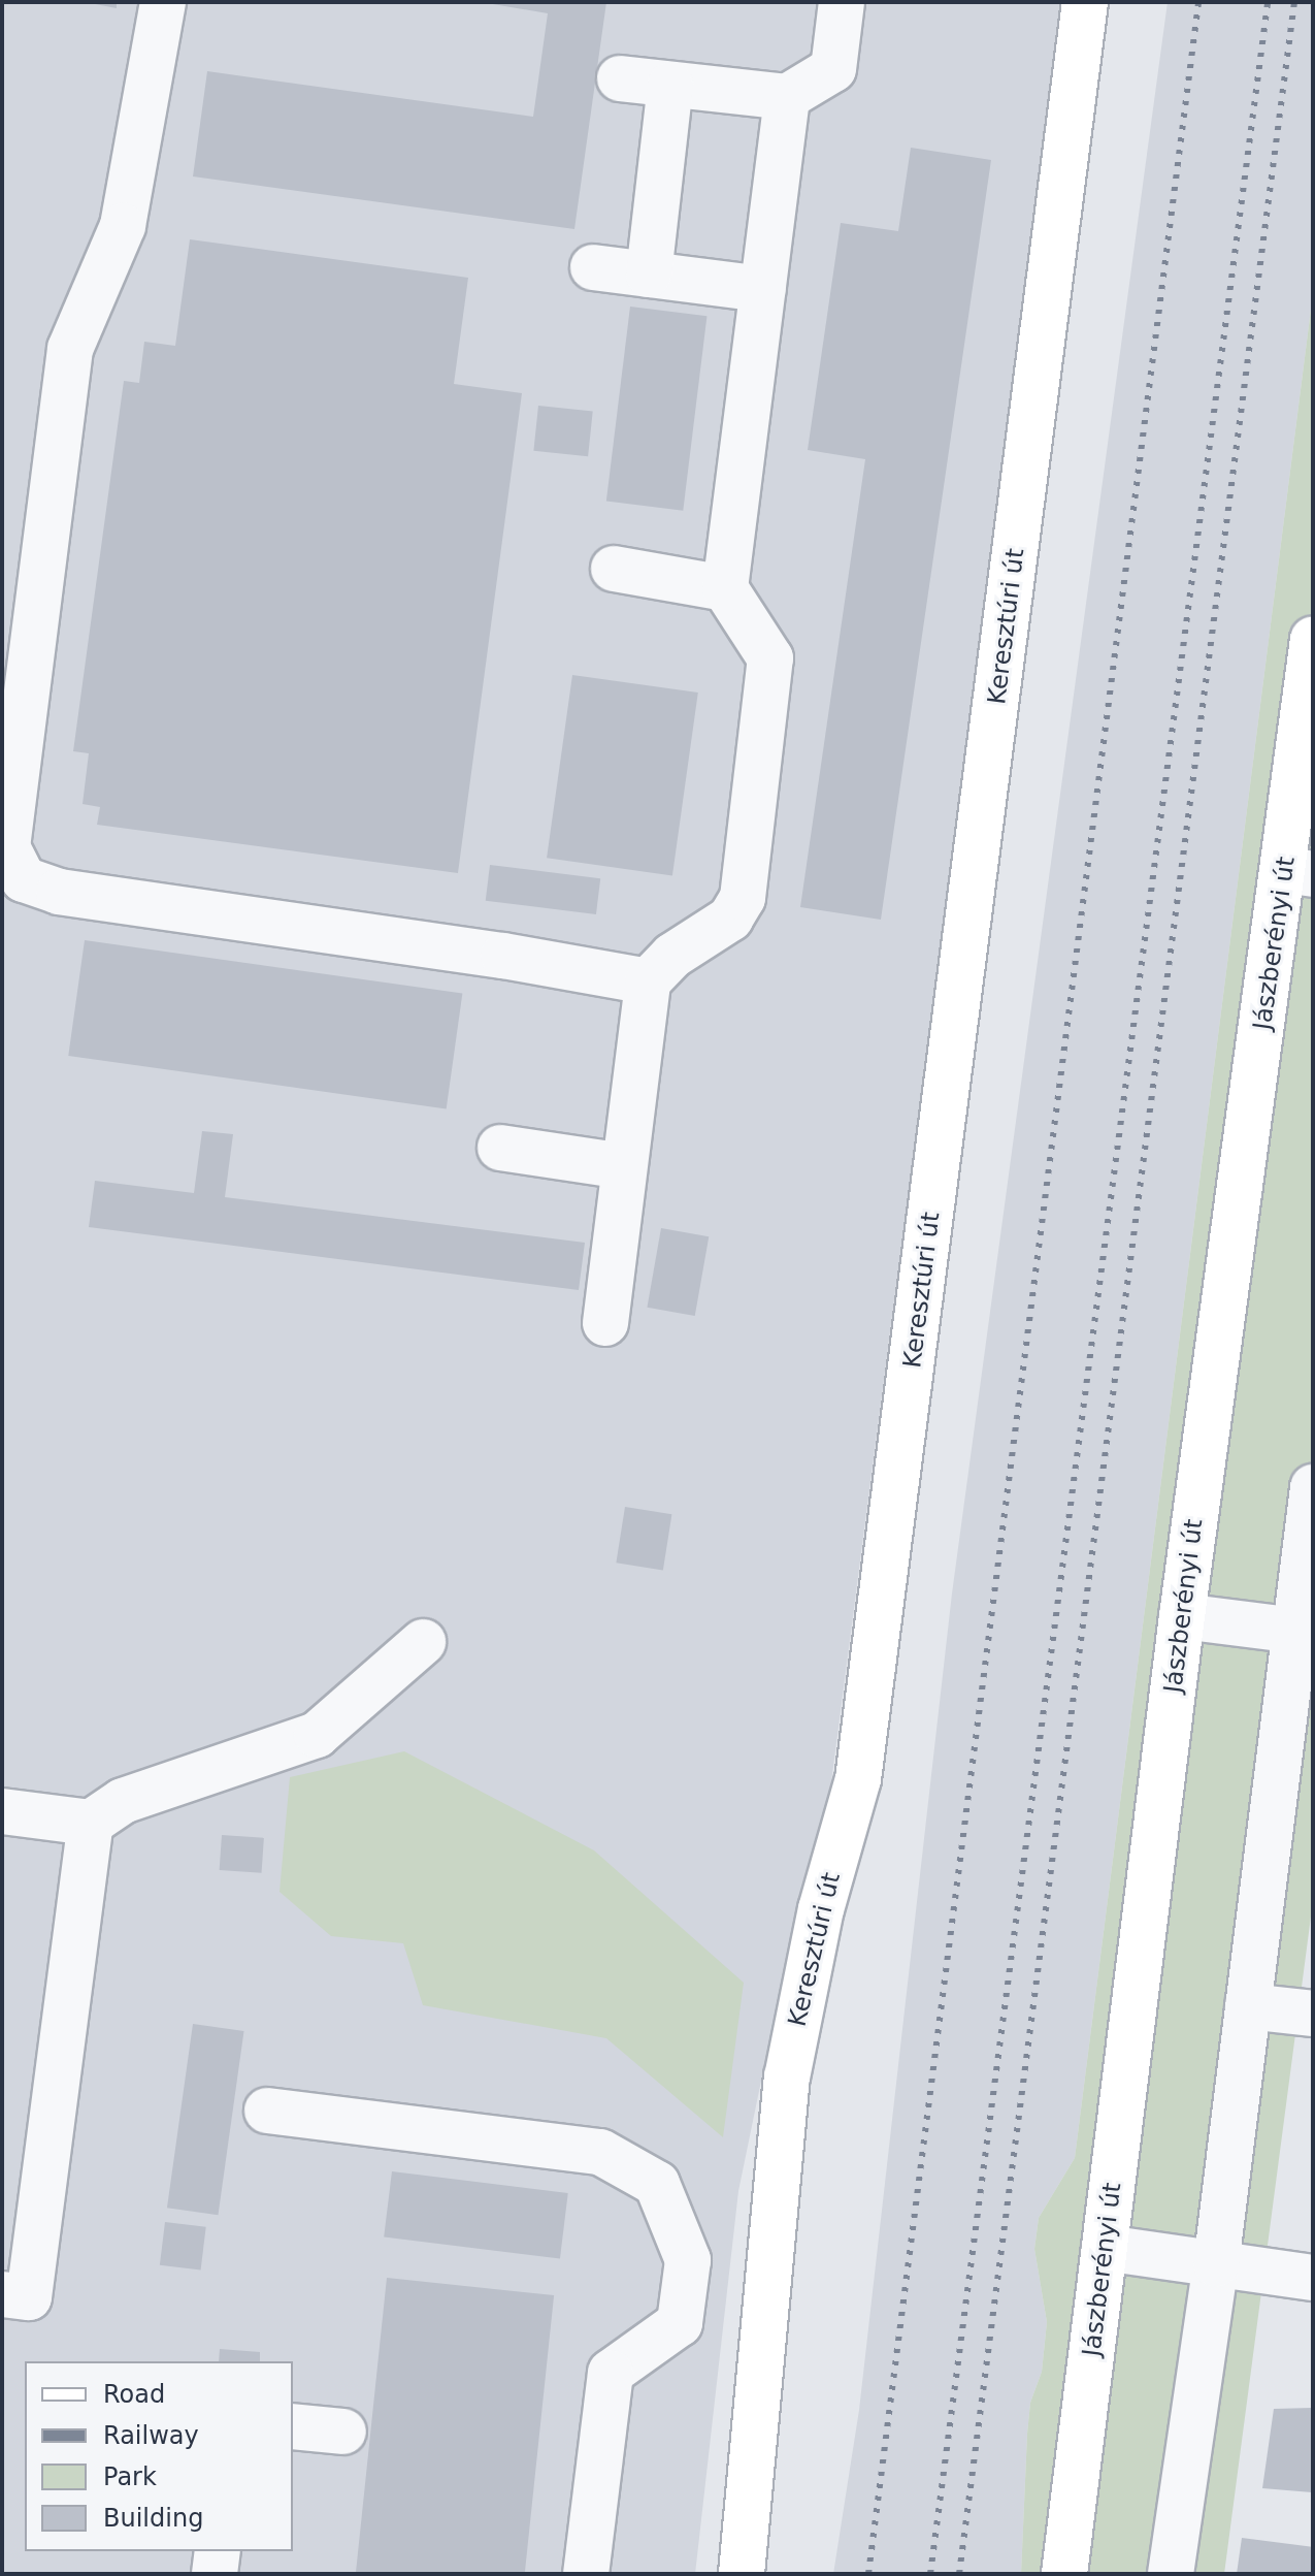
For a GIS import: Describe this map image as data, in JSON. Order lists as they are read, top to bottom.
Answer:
{
  "streets": {
    "main road": ["Keresztúri út", "Jászberényi út"]
  },
  "legend": [
    "Road",
    "Railway",
    "Park",
    "Building"
  ]
}
